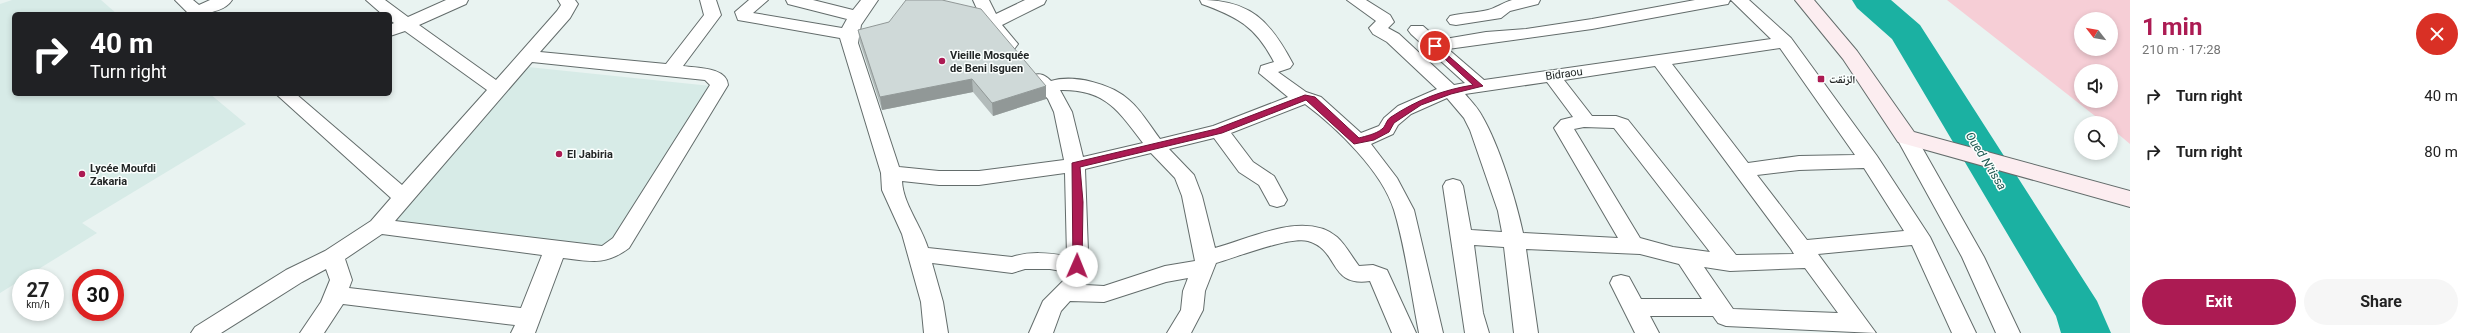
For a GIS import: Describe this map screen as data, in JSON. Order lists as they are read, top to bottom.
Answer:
{
  "streets": {
    "street": ["Bidraou"]
  },
  "water": ["Oued N'tissa"],
  "places": {
    "other": ["Vieille Mosquée de Beni Isguen", "El Jabiria", "Lycée Moufdi Zakaria"],
    "transit": ["الزنقت"]
  },
  "north": "top left",
  "page": {
    "heading": ["1 min", "210 m · 17:28"],
    "turn": ["40 m", "Turn right"],
    "list": [
      {
        "name": "Turn right",
        "value": "40 m"
      },
      {
        "name": "Turn right",
        "value": "80 m"
      }
    ],
    "speed": "27 km/h",
    "limit": "30",
    "buttons": ["Exit", "Share"]
  }
}
